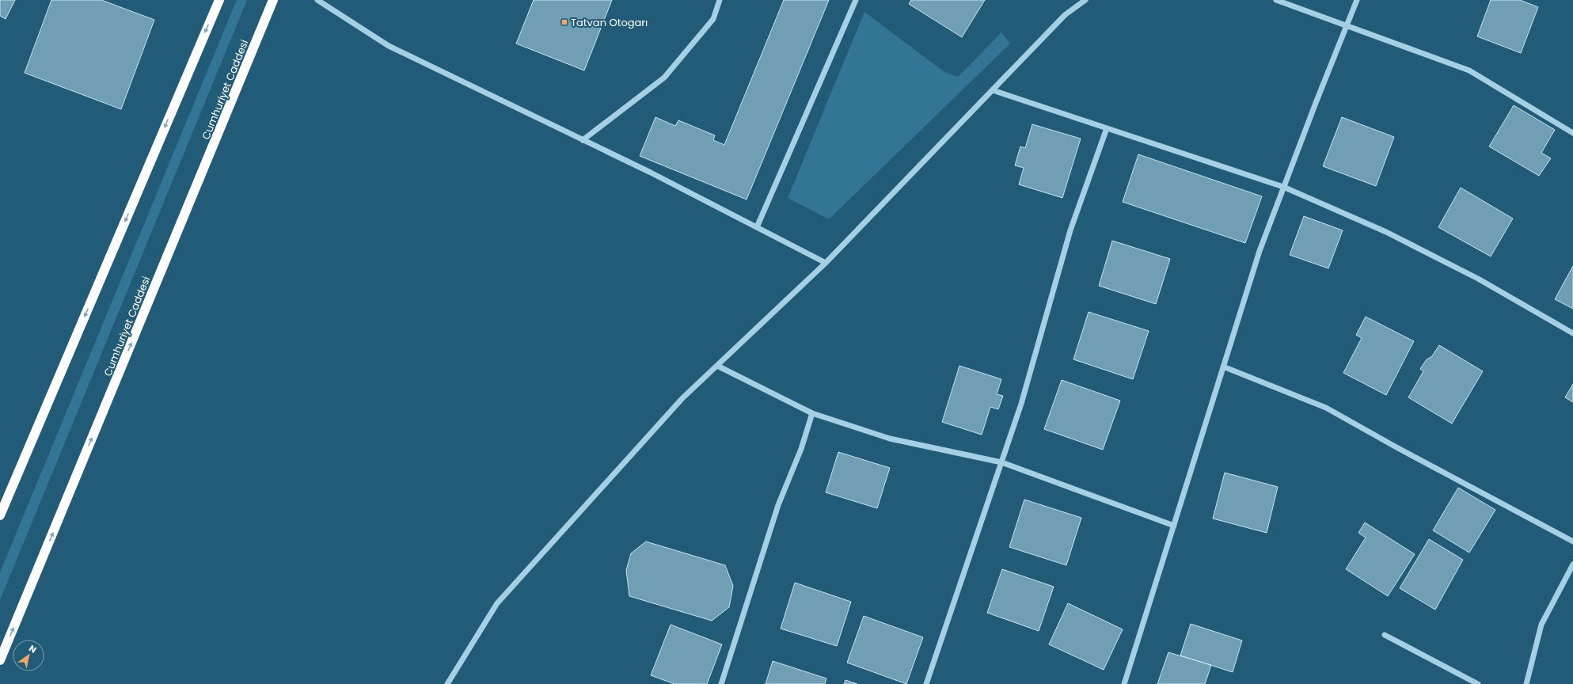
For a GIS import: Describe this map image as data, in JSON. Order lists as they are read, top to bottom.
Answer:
{
  "streets": {
    "highway": ["Cumhuriyet Caddesi"]
  },
  "places": {
    "transit": ["Tatvan Otogarı"]
  },
  "north": "top right"
}
